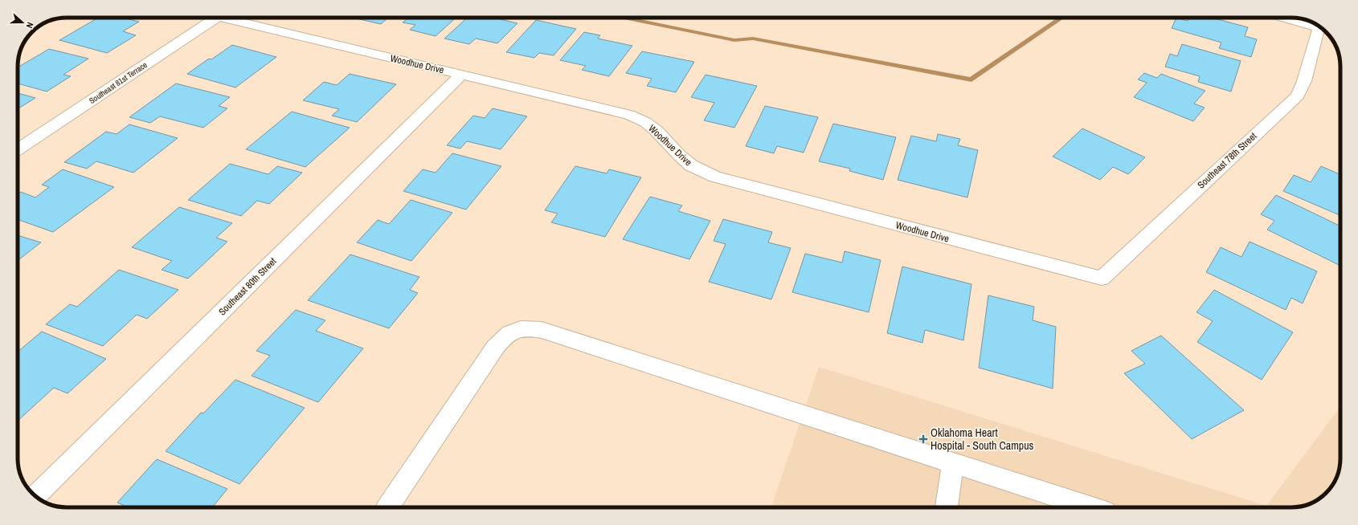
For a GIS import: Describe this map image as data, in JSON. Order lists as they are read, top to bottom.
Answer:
{
  "streets": {
    "street": [
      "Woodhue Drive",
      "Southeast 81st Terrace",
      "Southeast 78th Street",
      "Southeast 80th Street"
    ]
  },
  "crossings": [
    ["Woodhue Drive", "Southeast 78th Street"],
    ["Woodhue Drive", "Southeast 80th Street"]
  ],
  "places": {
    "health": ["Oklahoma Heart Hospital - South Campus"]
  },
  "north": "right"
}
